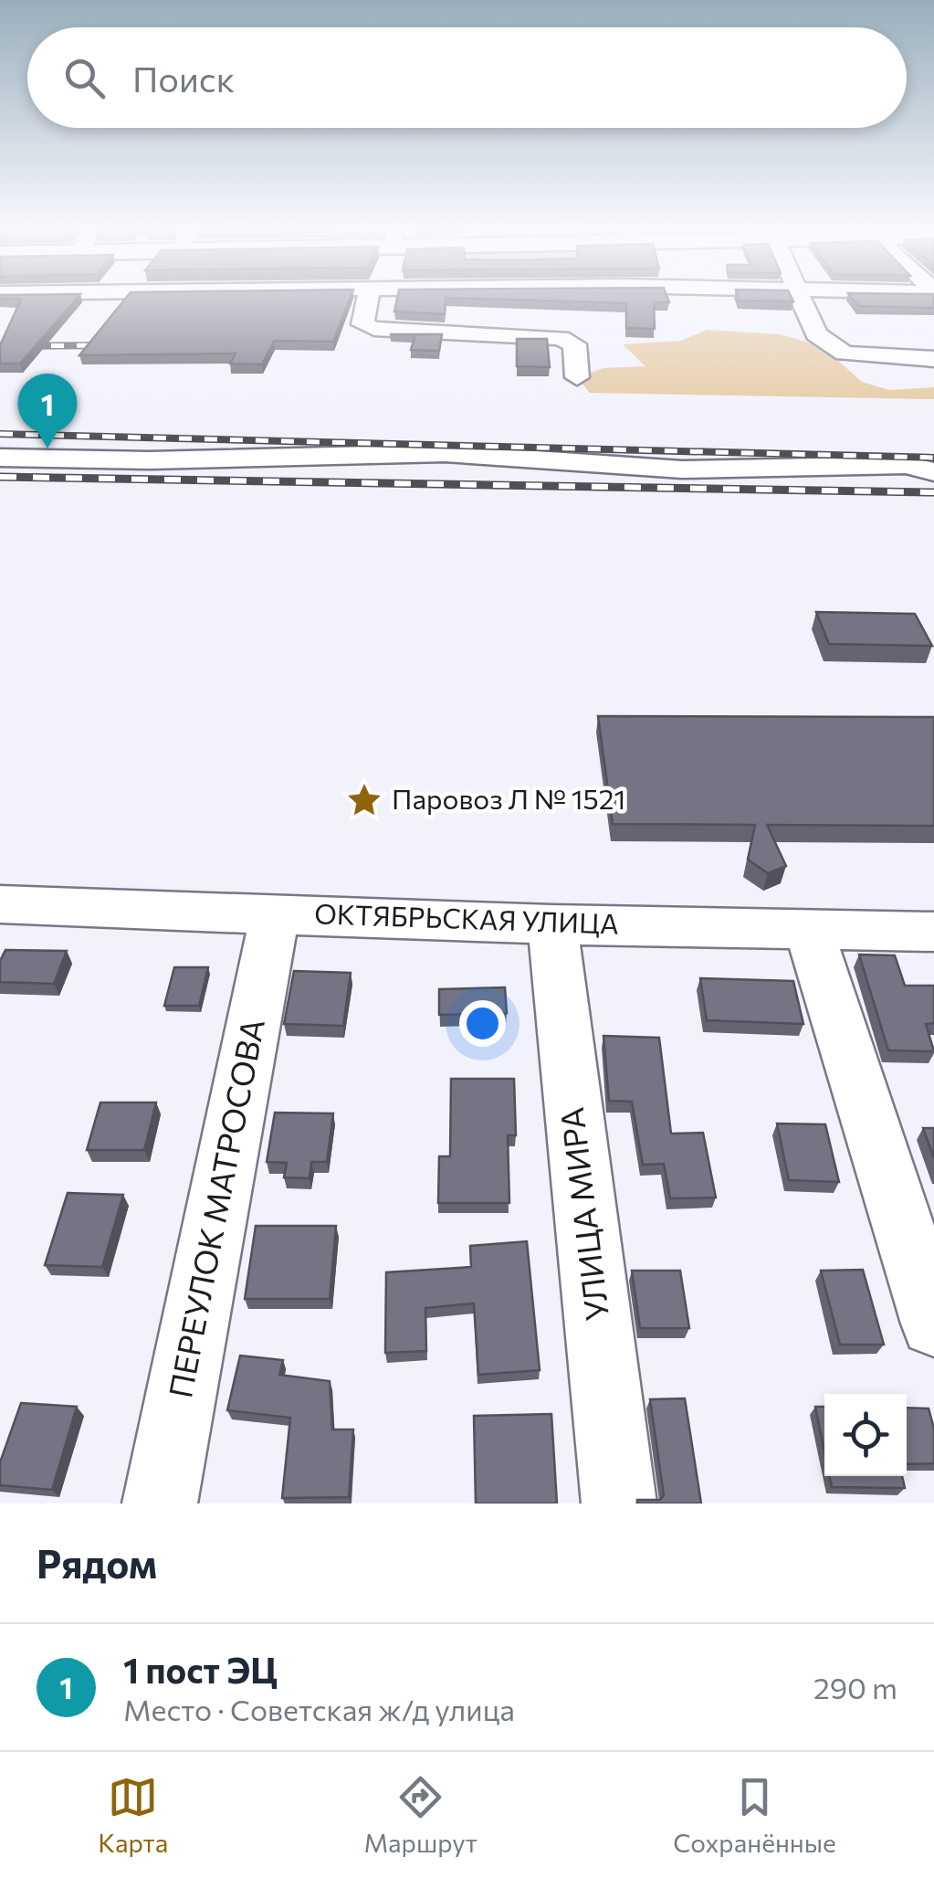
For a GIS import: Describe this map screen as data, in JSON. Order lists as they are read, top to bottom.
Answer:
{
  "streets": {
    "street": ["ОКТЯБРЬСКАЯ УЛИЦА", "ПЕРЕУЛОК МАТРОСОВА", "УЛИЦА МИРА"]
  },
  "crossings": [
    ["ОКТЯБРЬСКАЯ УЛИЦА", "ПЕРЕУЛОК МАТРОСОВА"],
    ["ОКТЯБРЬСКАЯ УЛИЦА", "УЛИЦА МИРА"]
  ],
  "places": {
    "place": ["Паровоз Л № 1521"]
  },
  "page": {
    "search": "Поиск",
    "pins": "1",
    "heading": "Рядом",
    "list": [
      {
        "mark": "1",
        "name": "1 пост ЭЦ",
        "note": "Место · Советская ж/д улица",
        "value": "290 m"
      }
    ],
    "nav": ["Карта", "Маршрут", "Сохранённые"]
  }
}
